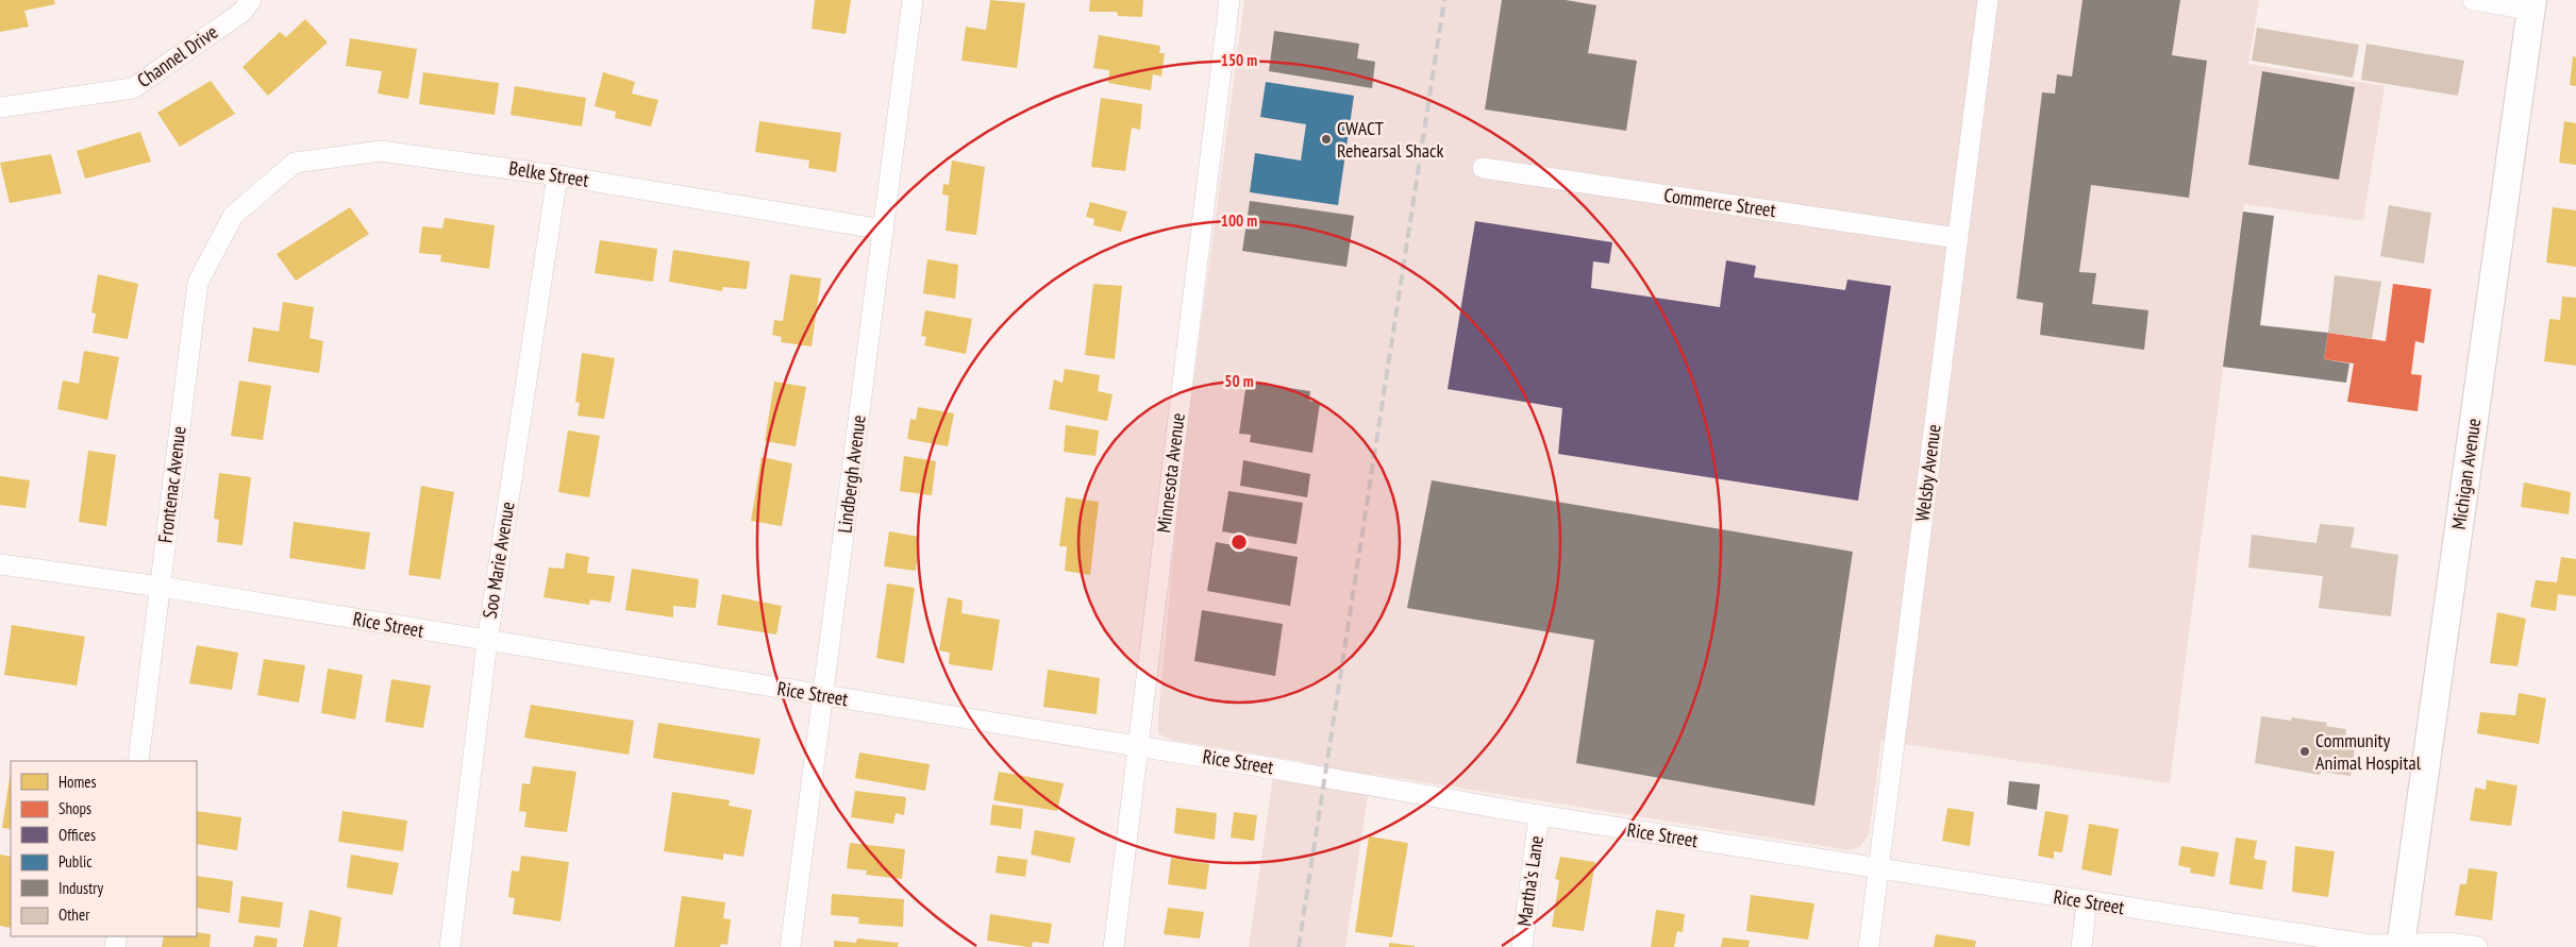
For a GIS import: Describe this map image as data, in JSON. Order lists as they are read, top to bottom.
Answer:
{
  "streets": {
    "street": [
      "Channel Drive",
      "Belke Street",
      "Commerce Street",
      "Minnesota Avenue",
      "Welsby Avenue",
      "Lindbergh Avenue",
      "Michigan Avenue",
      "Frontenac Avenue",
      "Soo Marie Avenue",
      "Rice Street",
      "Martha's Lane"
    ]
  },
  "crossings": [
    ["Belke Street", "Lindbergh Avenue"],
    ["Belke Street", "Frontenac Avenue"],
    ["Belke Street", "Soo Marie Avenue"],
    ["Commerce Street", "Welsby Avenue"],
    ["Minnesota Avenue", "Rice Street"],
    ["Welsby Avenue", "Rice Street"],
    ["Lindbergh Avenue", "Rice Street"],
    ["Michigan Avenue", "Rice Street"],
    ["Frontenac Avenue", "Rice Street"],
    ["Soo Marie Avenue", "Rice Street"],
    ["Rice Street", "Martha's Lane"]
  ],
  "places": ["CWACT Rehearsal Shack", "Community Animal Hospital"],
  "legend": [
    "Homes",
    "Shops",
    "Offices",
    "Public",
    "Industry",
    "Other"
  ],
  "rings": ["150 m", "100 m", "50 m"]
}
